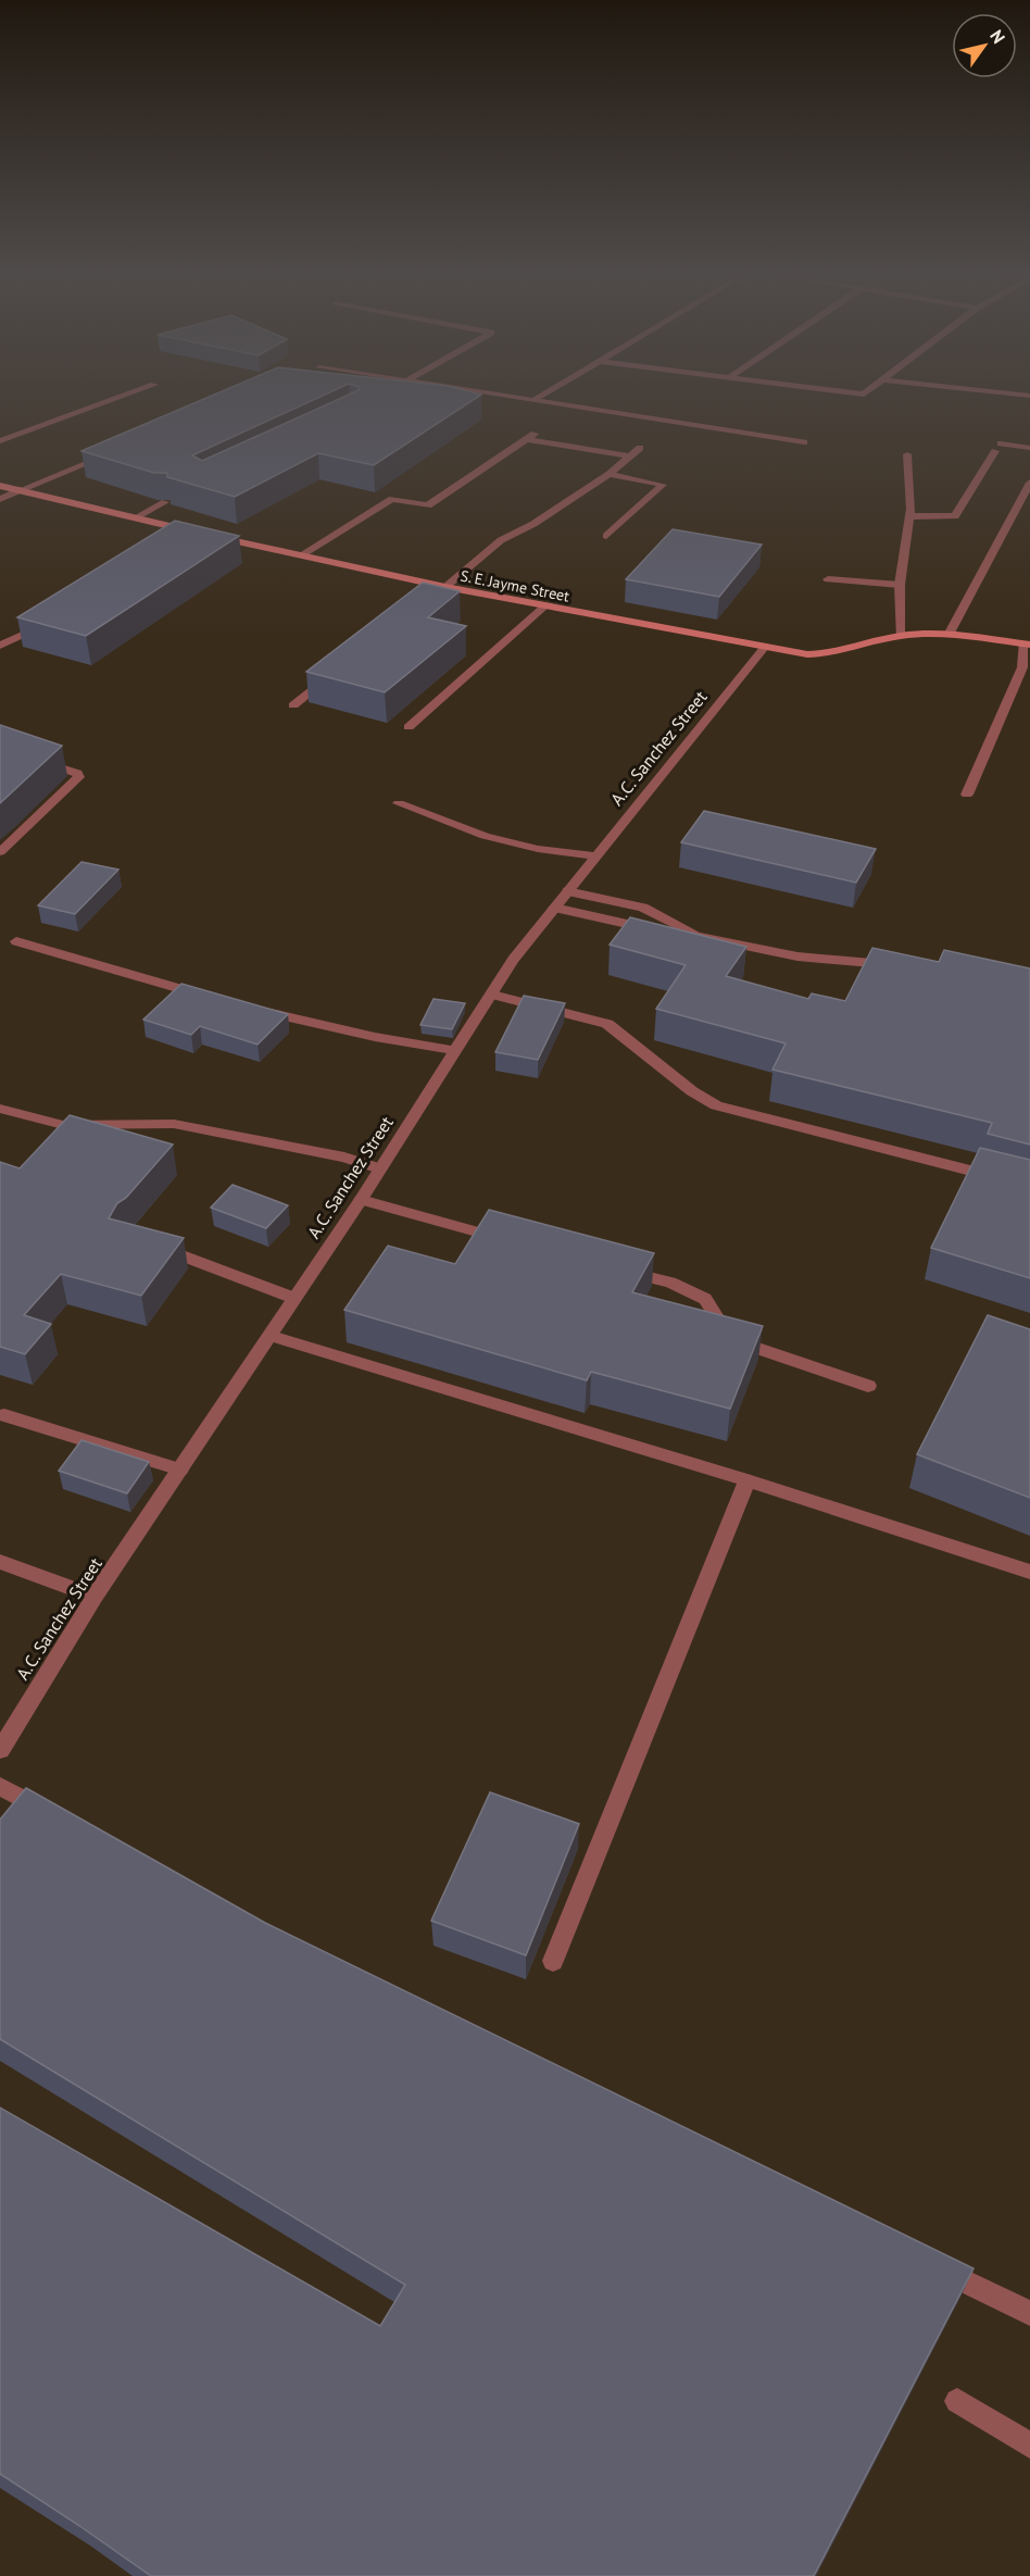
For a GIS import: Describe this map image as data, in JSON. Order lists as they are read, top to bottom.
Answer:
{
  "streets": {
    "street": ["S. E. Jayme Street", "A.C. Sanchez Street"]
  },
  "crossings": [
    ["S. E. Jayme Street", "A.C. Sanchez Street"]
  ],
  "north": "top right"
}
